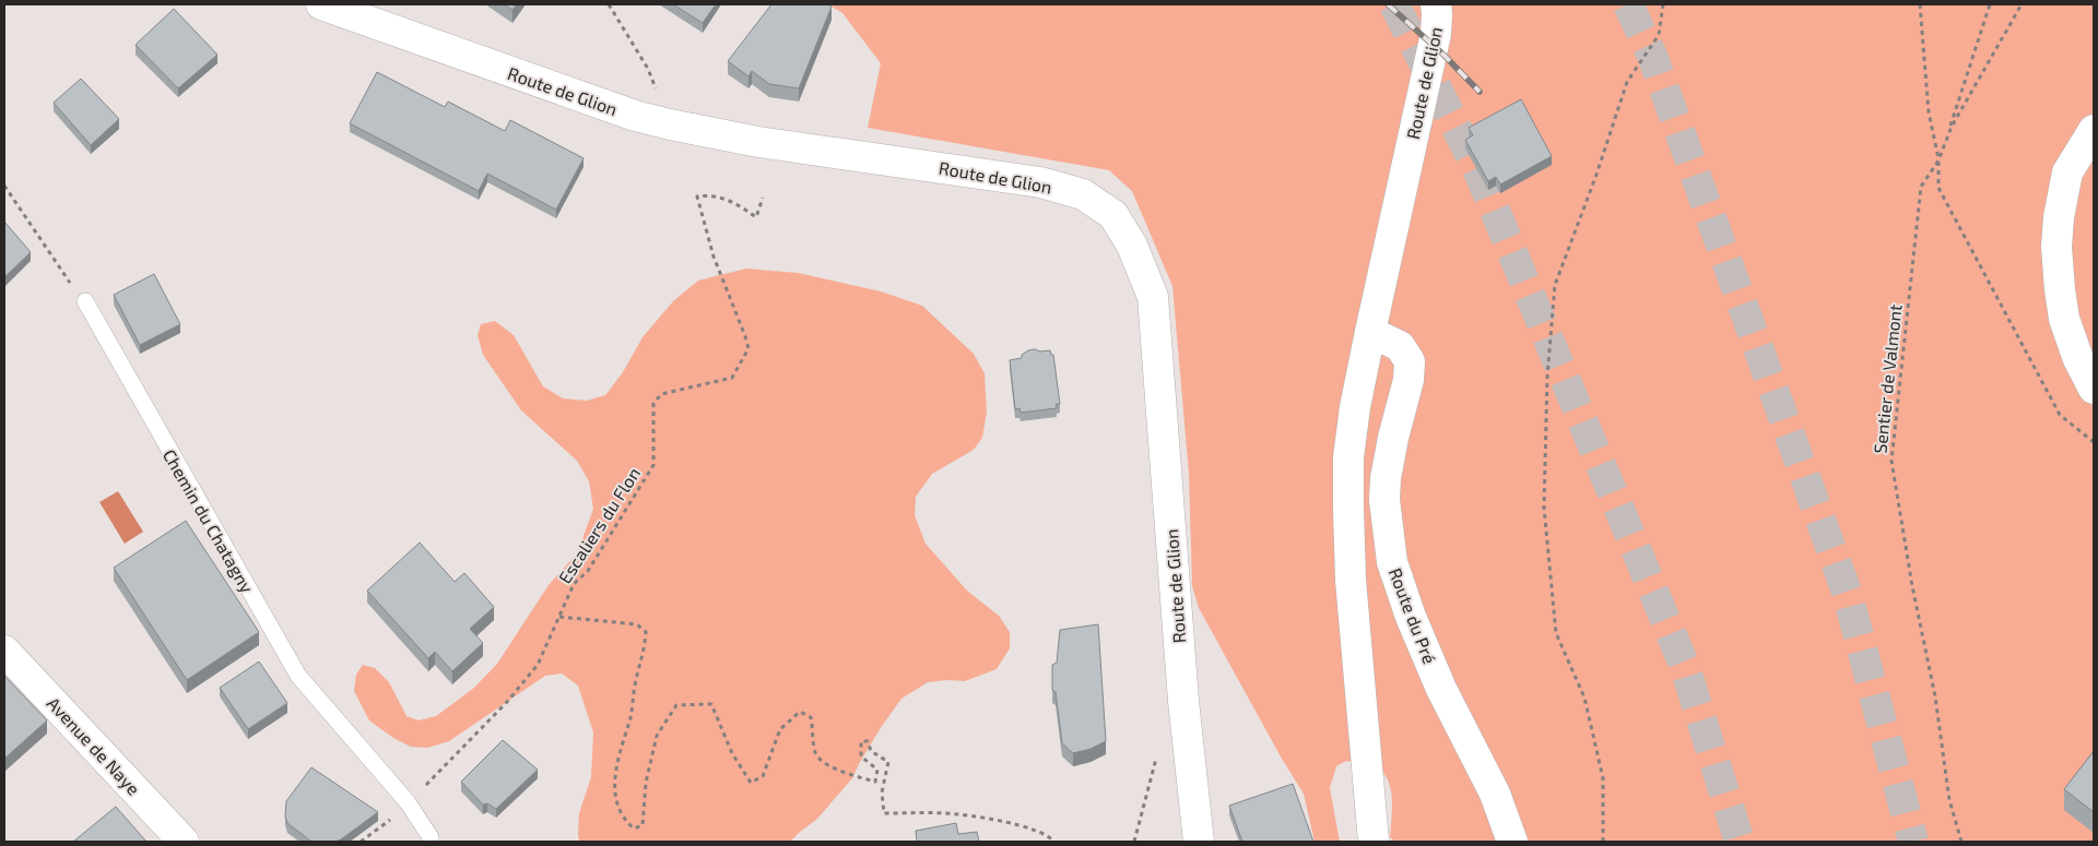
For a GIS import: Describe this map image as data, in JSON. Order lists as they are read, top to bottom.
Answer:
{
  "streets": {
    "street": ["Route de Glion", "Route du Pré", "Avenue de Naye"],
    "lane": ["Chemin du Chatagny"],
    "path": ["Sentier de Valmont", "Escaliers du Flon"]
  },
  "crossings": [
    ["Route de Glion", "Route du Pré"],
    ["Chemin du Chatagny", "Escaliers du Flon"]
  ]
}
